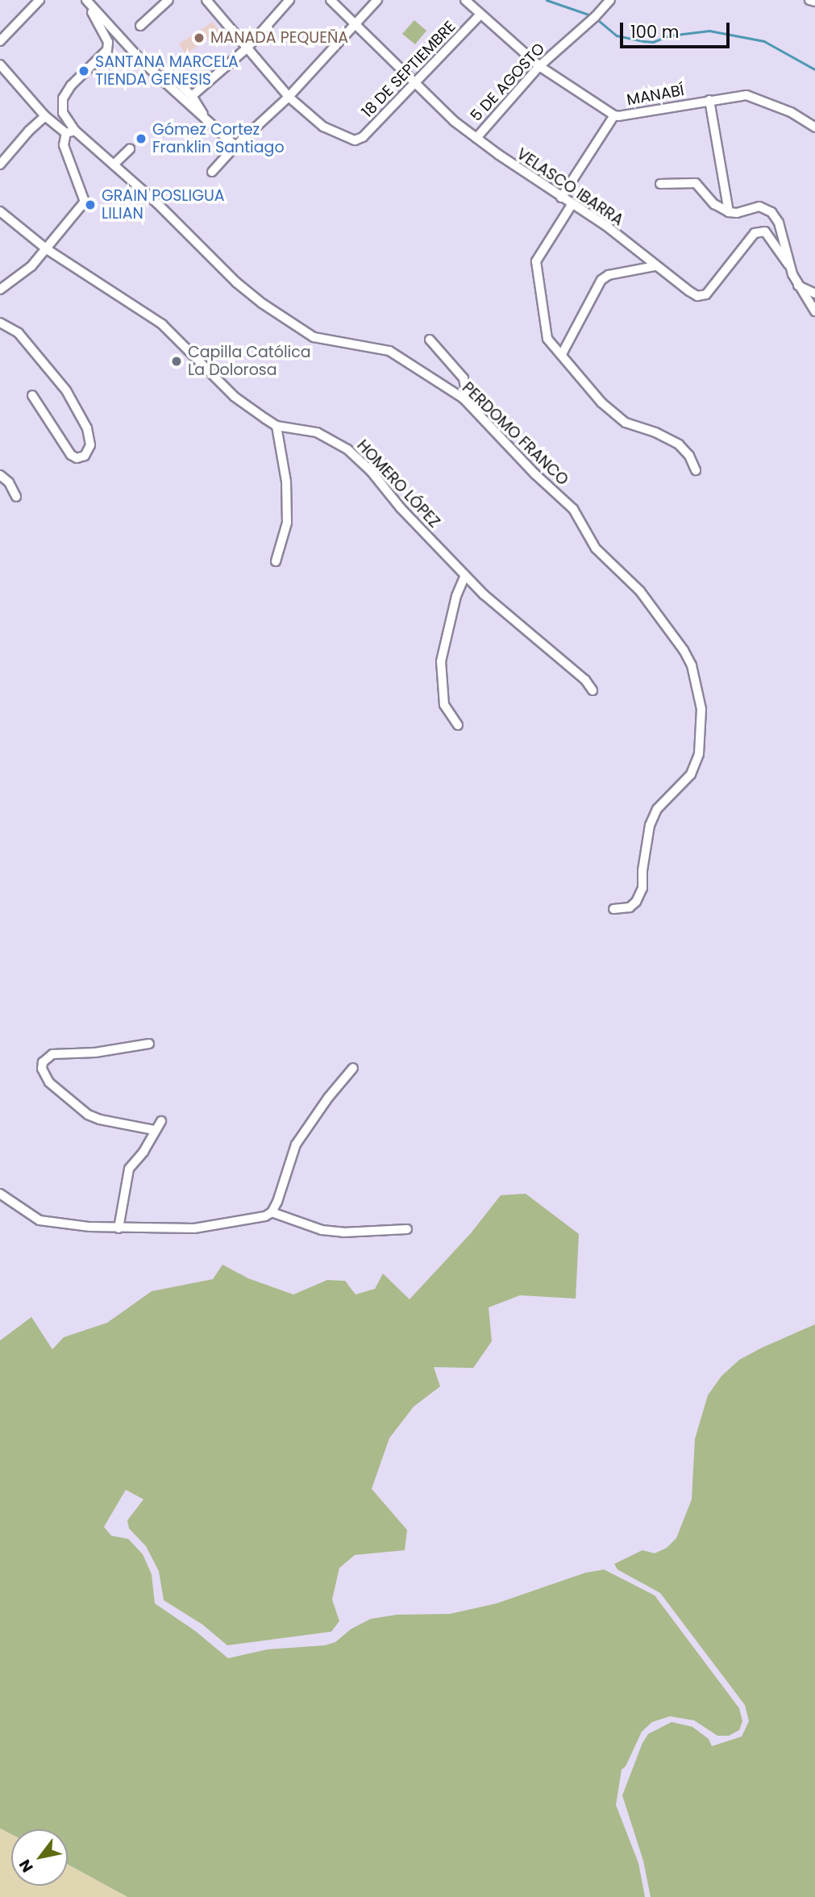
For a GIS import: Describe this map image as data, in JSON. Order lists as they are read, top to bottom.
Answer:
{
  "streets": {
    "street": [
      "18 DE SEPTIEMBRE",
      "5 DE AGOSTO",
      "MANABÍ",
      "VELASCO IBARRA",
      "PERDOMO FRANCO",
      "HOMERO LÓPEZ"
    ]
  },
  "crossings": [
    ["18 DE SEPTIEMBRE", "MANABÍ"],
    ["18 DE SEPTIEMBRE", "VELASCO IBARRA"],
    ["5 DE AGOSTO", "MANABÍ"],
    ["5 DE AGOSTO", "VELASCO IBARRA"]
  ],
  "places": [
    "MANADA PEQUEÑA",
    "SANTANA MARCELA TIENDA GENESIS",
    "Gómez Cortez Franklin Santiago",
    "GRAIN POSLIGUA LILIAN",
    "Capilla Católica La Dolorosa"
  ],
  "scale_bar": "100 m",
  "north": "bottom left"
}
